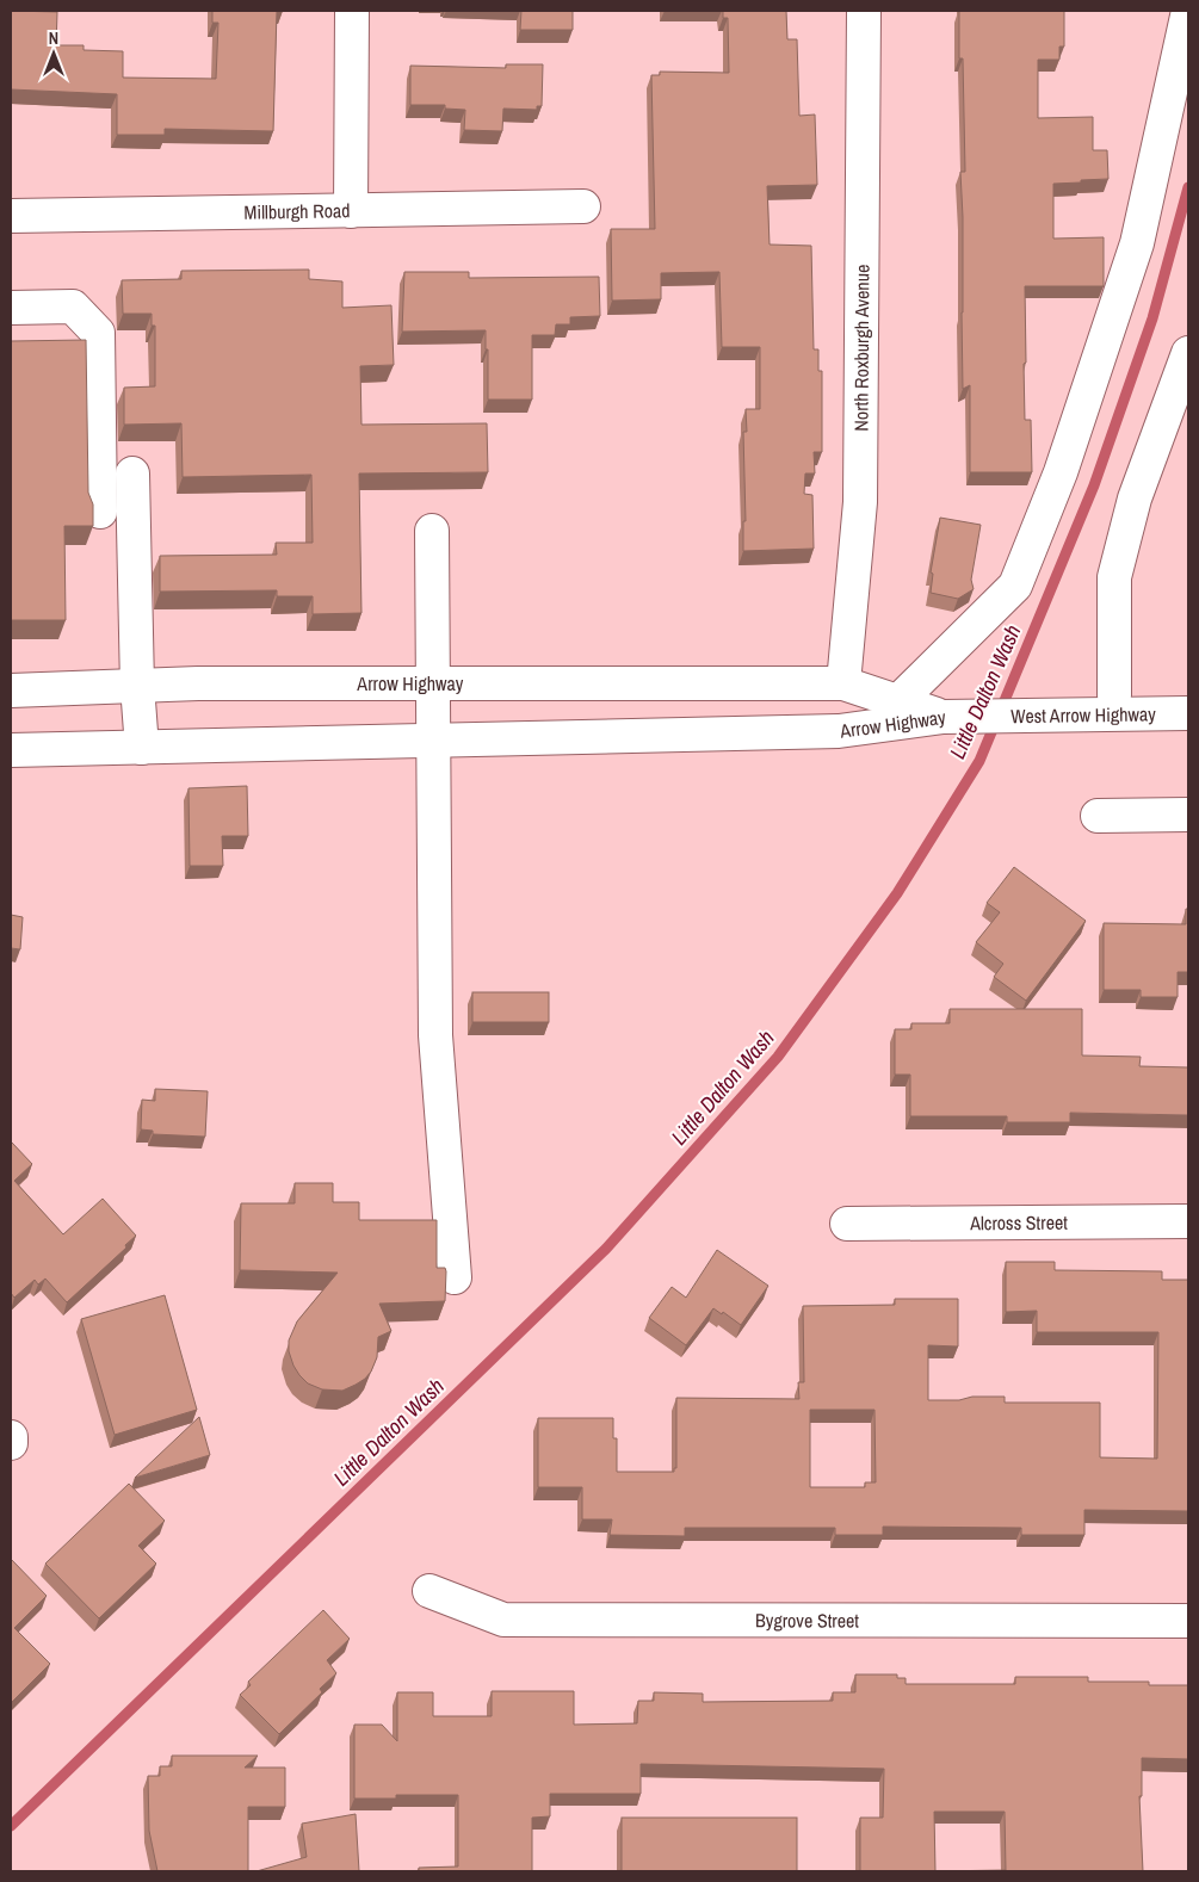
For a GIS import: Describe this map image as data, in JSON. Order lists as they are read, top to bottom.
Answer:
{
  "streets": {
    "street": [
      "Millburgh Road",
      "North Roxburgh Avenue",
      "Arrow Highway",
      "West Arrow Highway",
      "Alcross Street",
      "Bygrove Street"
    ]
  },
  "crossings": [
    ["North Roxburgh Avenue", "Arrow Highway"],
    ["Arrow Highway", "West Arrow Highway"]
  ],
  "water": ["Little Dalton Wash"],
  "north": "top"
}
